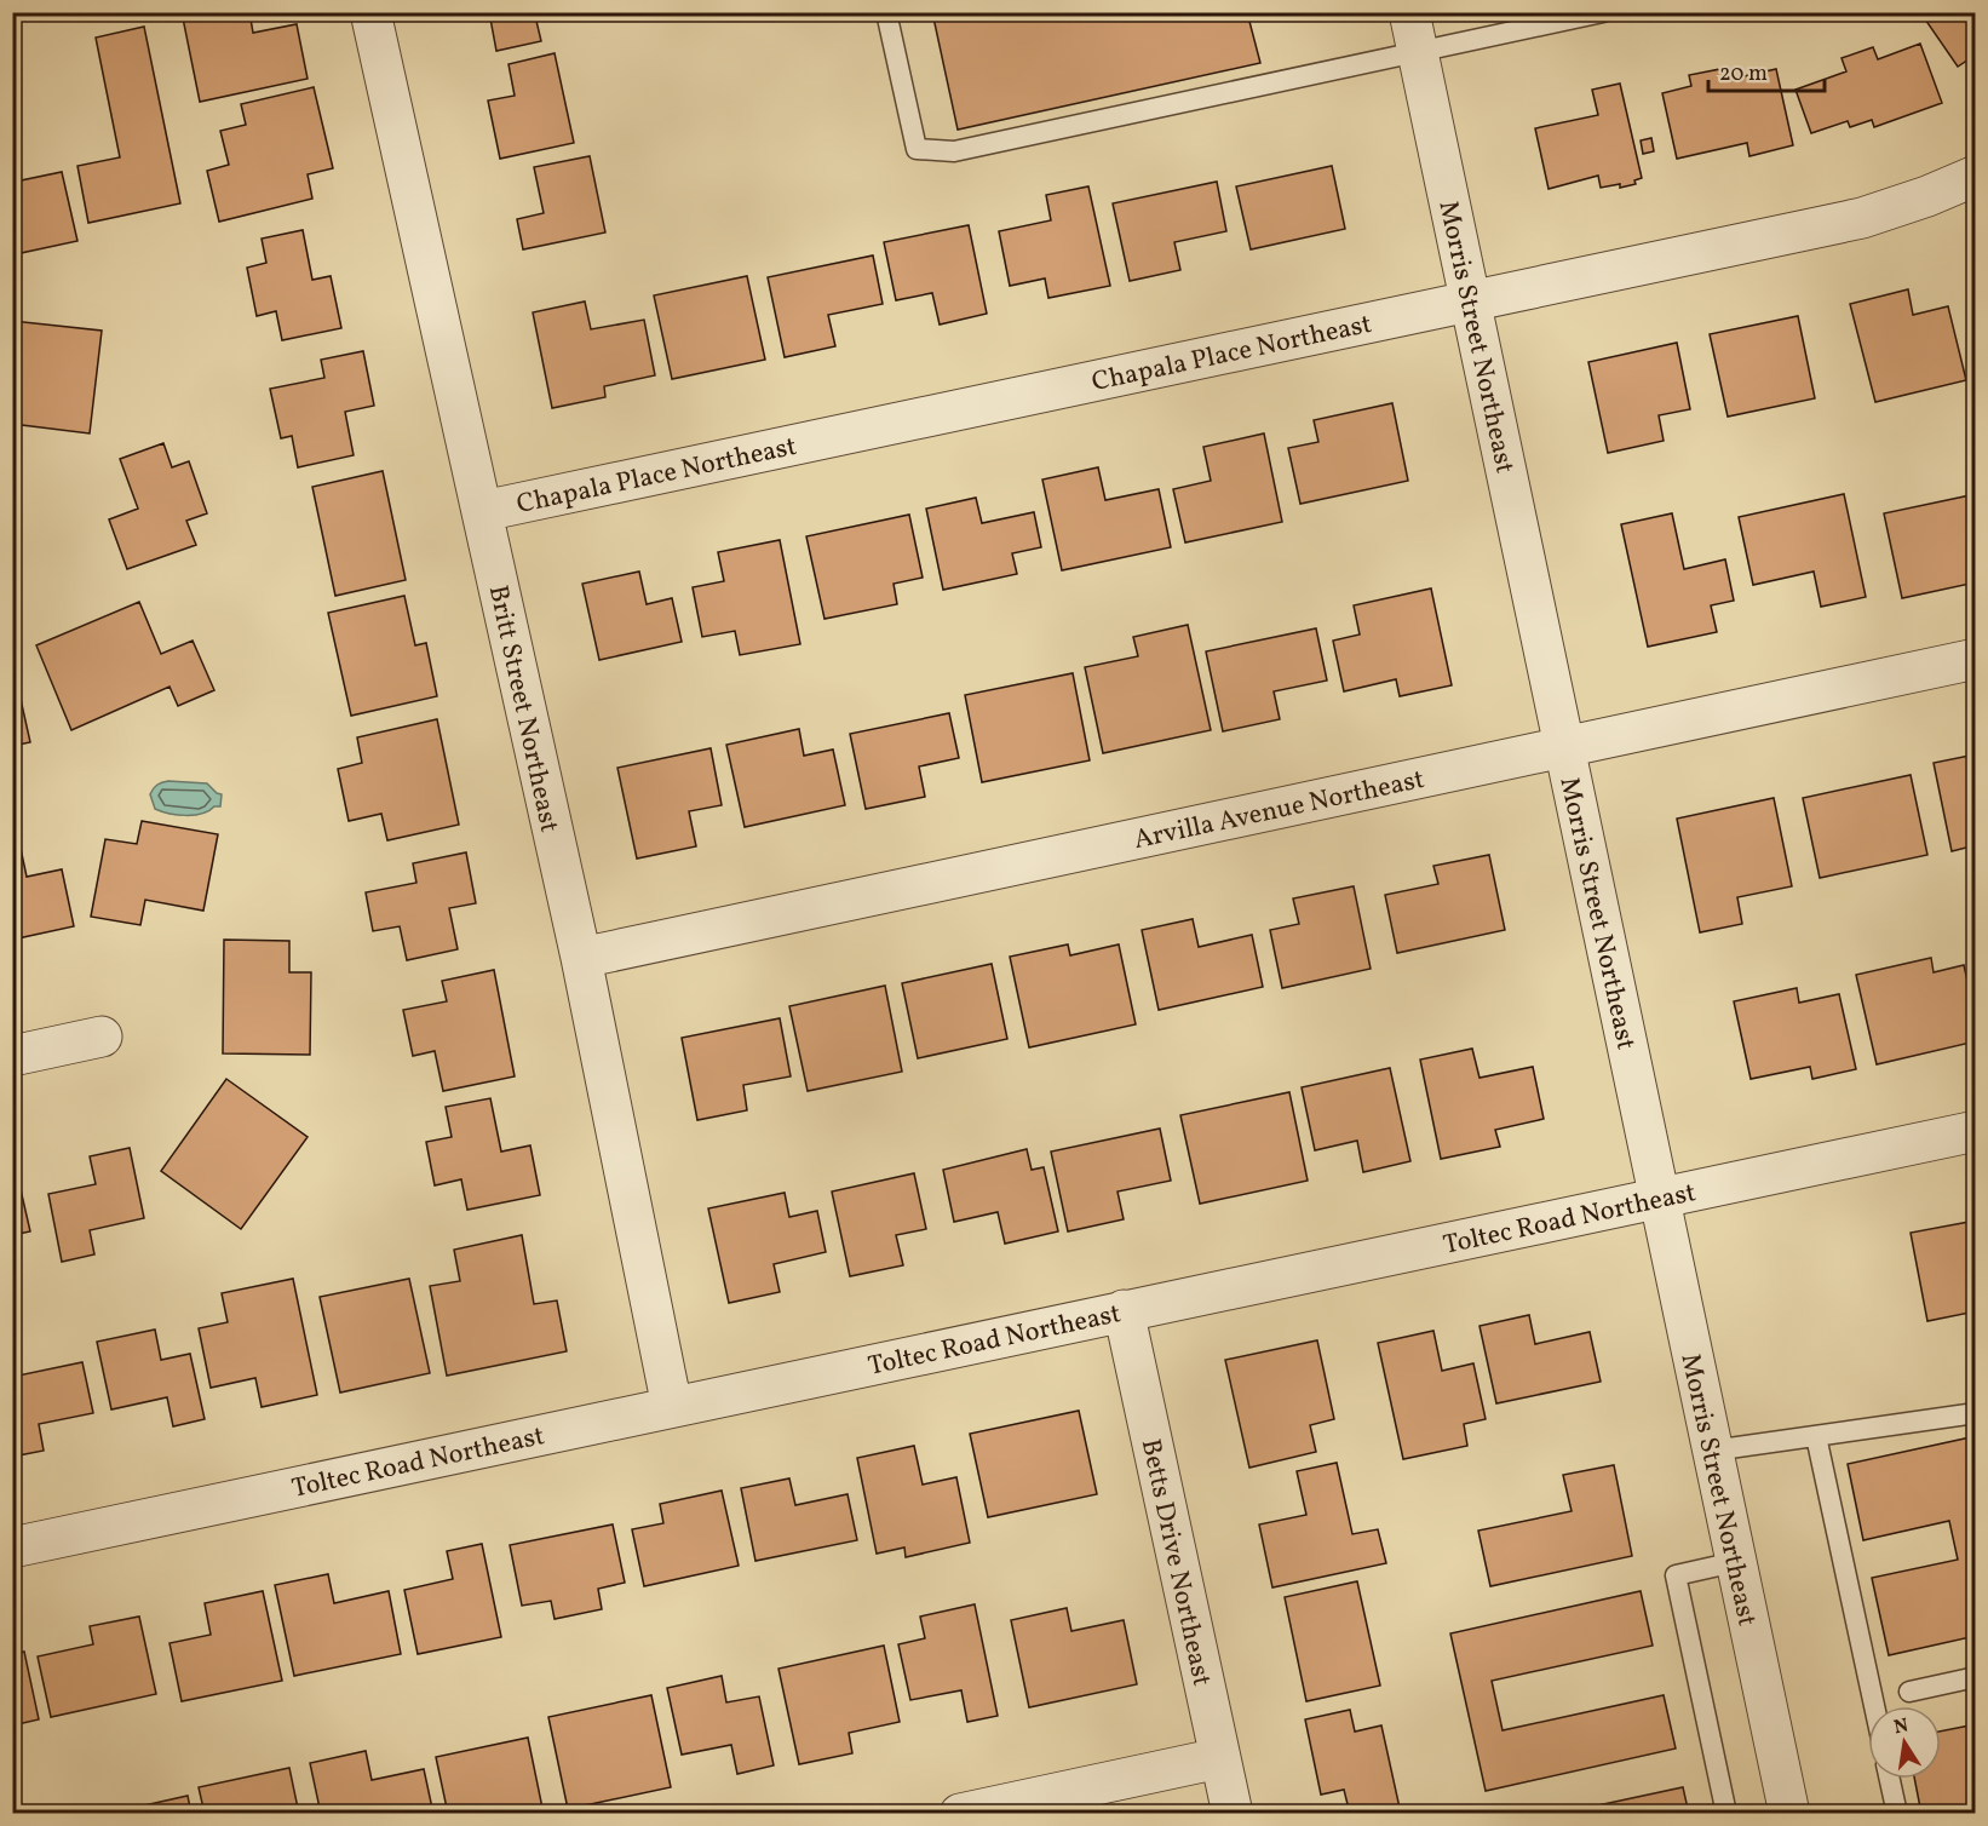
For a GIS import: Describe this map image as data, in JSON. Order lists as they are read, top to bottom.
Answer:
{
  "streets": {
    "street": [
      "Morris Street Northeast",
      "Chapala Place Northeast",
      "Britt Street Northeast",
      "Arvilla Avenue Northeast",
      "Toltec Road Northeast",
      "Betts Drive Northeast"
    ]
  },
  "crossings": [
    ["Morris Street Northeast", "Chapala Place Northeast"],
    ["Morris Street Northeast", "Arvilla Avenue Northeast"],
    ["Morris Street Northeast", "Toltec Road Northeast"],
    ["Chapala Place Northeast", "Britt Street Northeast"],
    ["Britt Street Northeast", "Arvilla Avenue Northeast"],
    ["Britt Street Northeast", "Toltec Road Northeast"],
    ["Toltec Road Northeast", "Betts Drive Northeast"]
  ],
  "scale_bar": "20 m",
  "north": "top"
}
